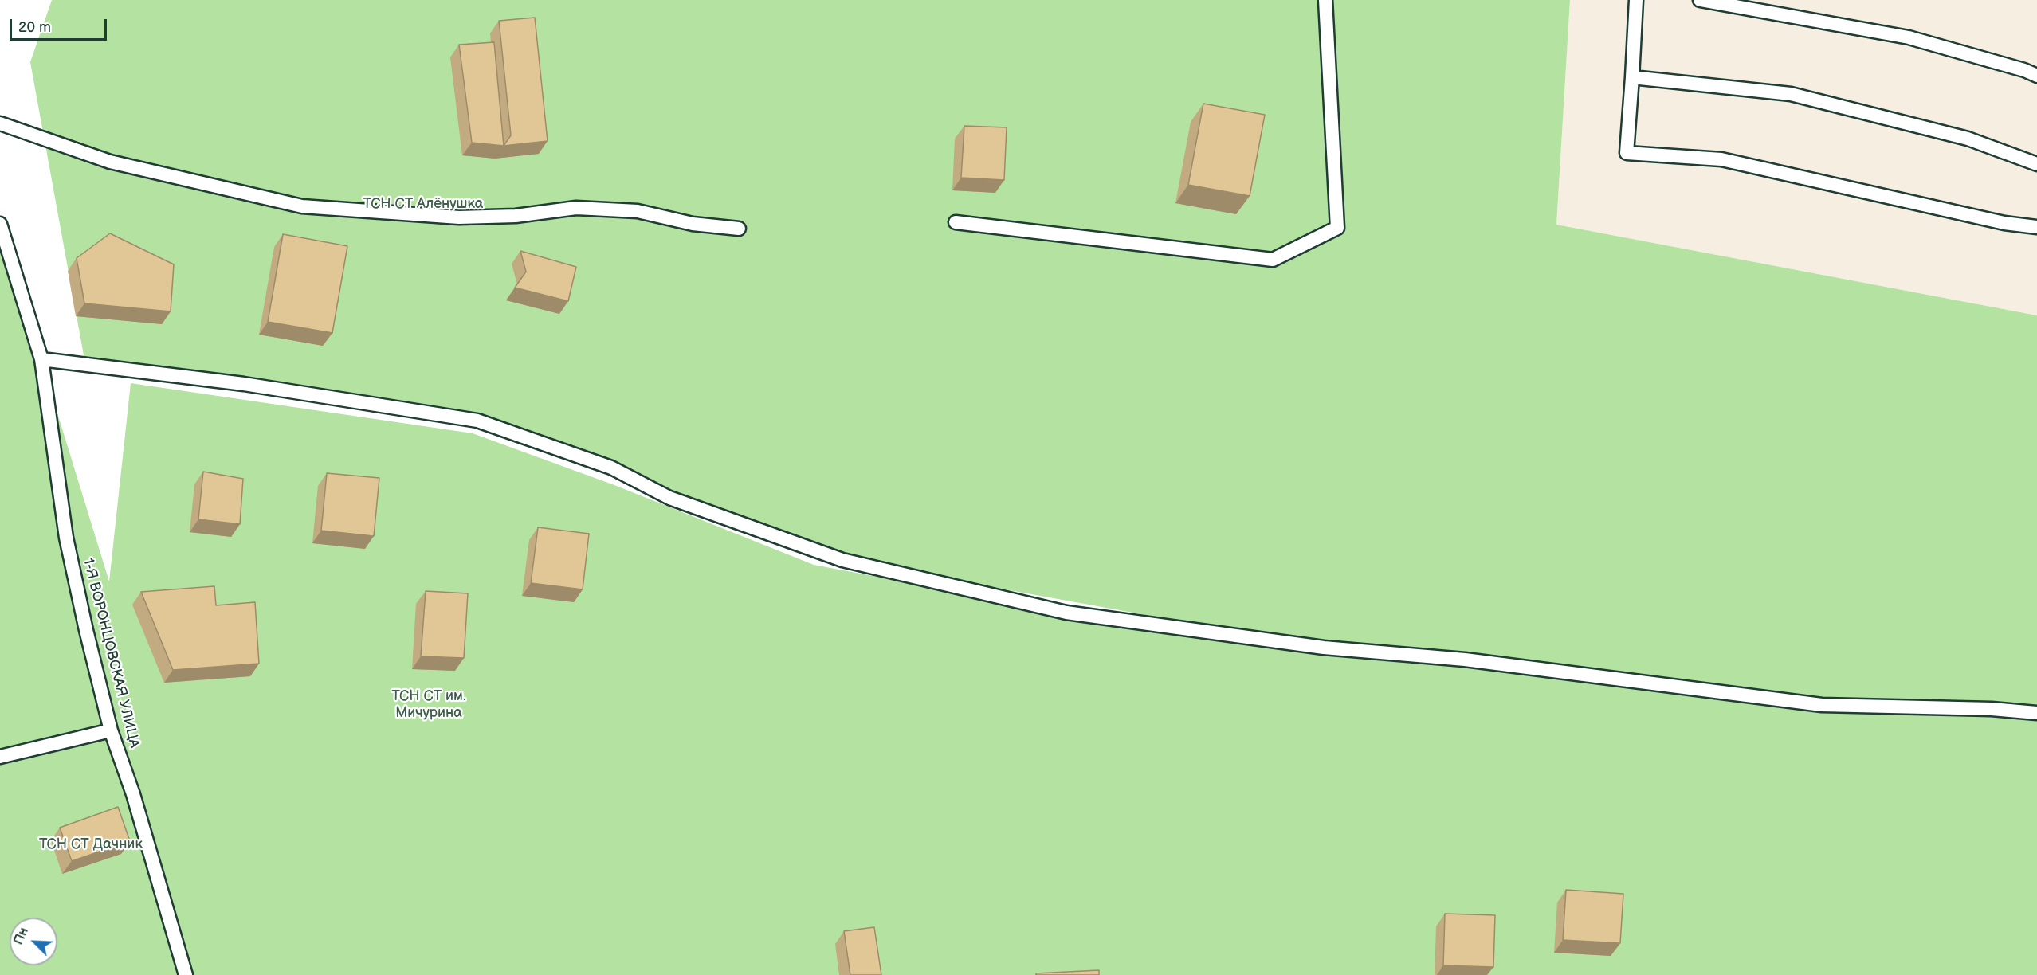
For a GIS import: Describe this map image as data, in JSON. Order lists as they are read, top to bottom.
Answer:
{
  "streets": {
    "lane": ["1-Я ВОРОНЦОВСКАЯ УЛИЦА"]
  },
  "parks": ["ТСН СТ Алёнушка", "ТСН СТ им. Мичурина", "ТСН СТ Дачник"],
  "scale_bar": "20 m",
  "north": "top left"
}
